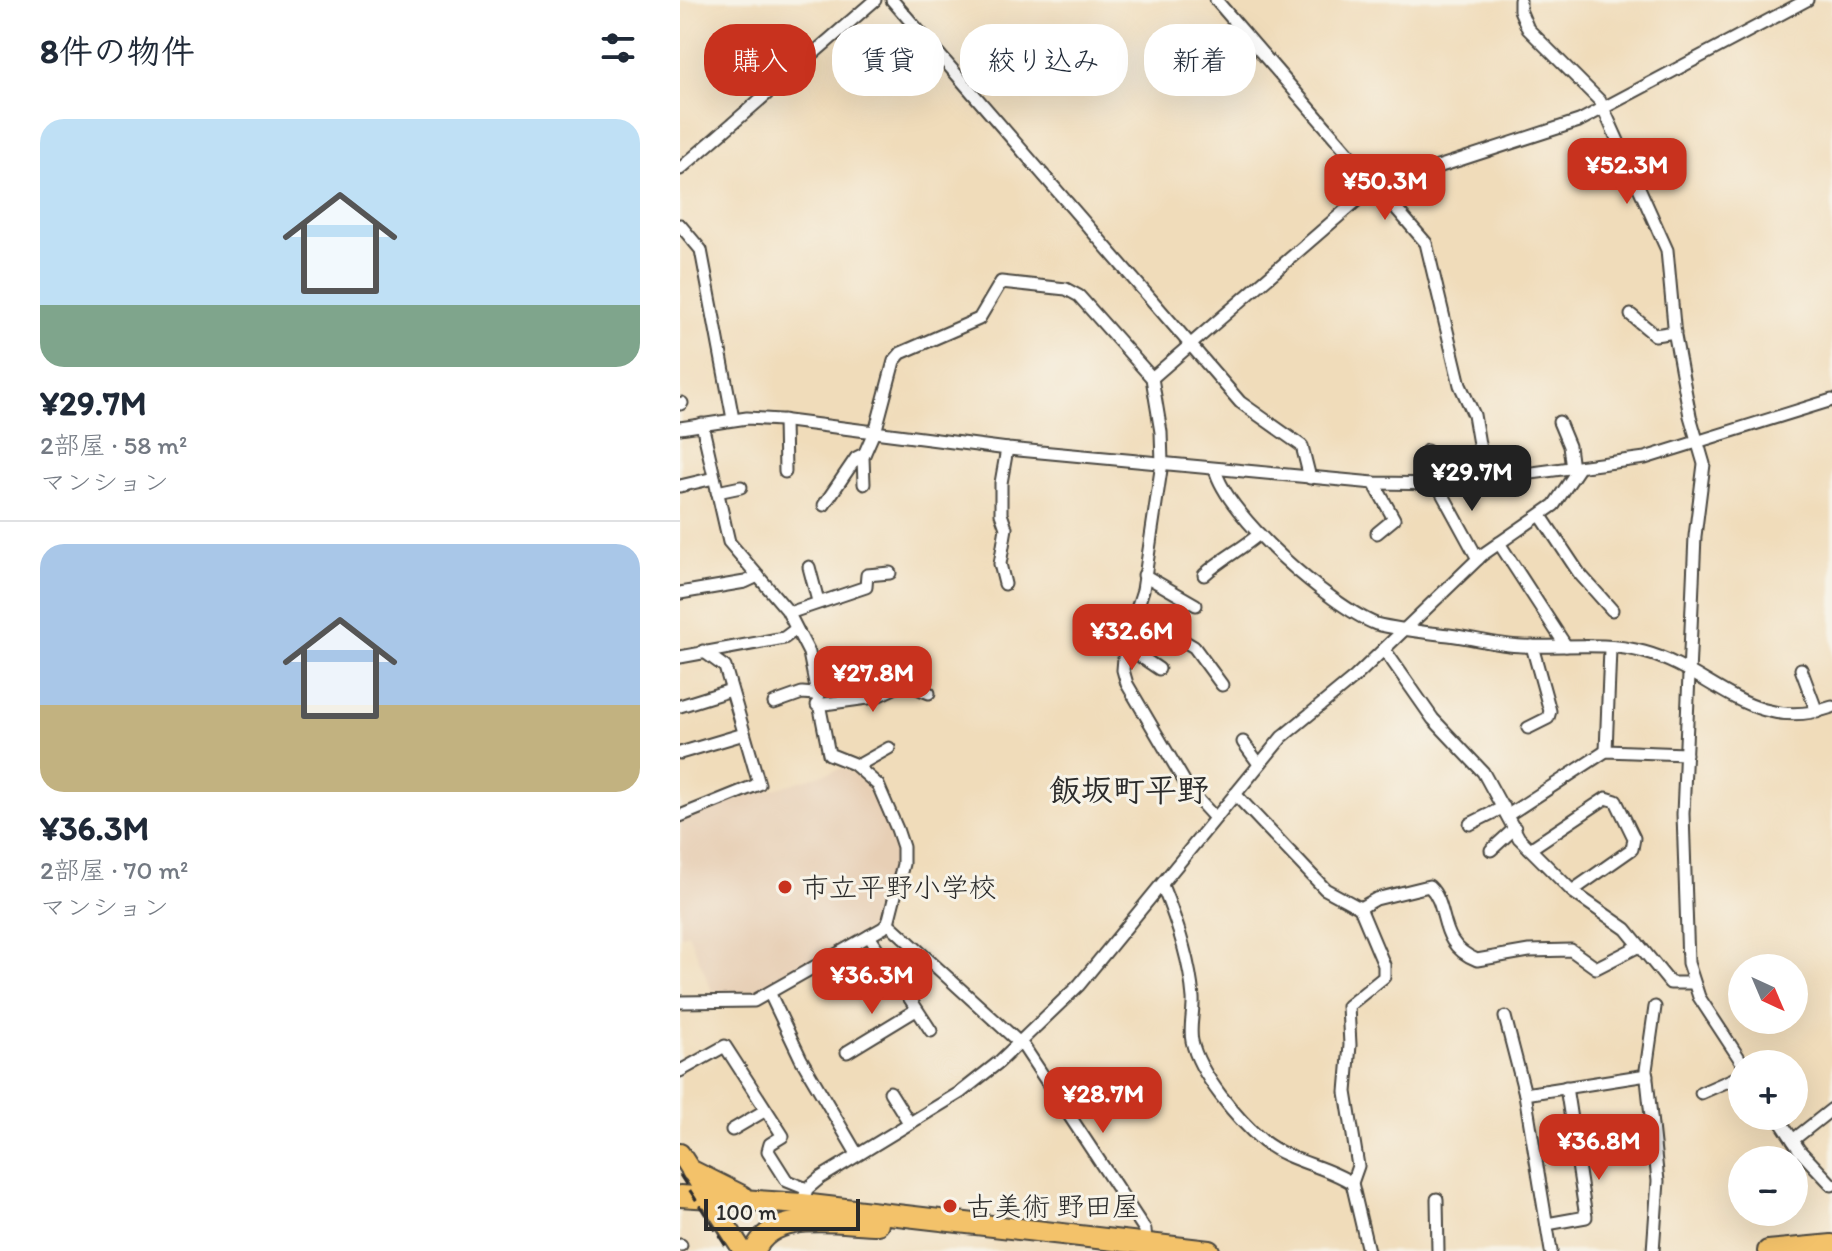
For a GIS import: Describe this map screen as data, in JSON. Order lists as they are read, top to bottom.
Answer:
{
  "districts": ["飯坂町平野"],
  "places": ["市立平野小学校", "古美術 野田屋"],
  "scale_bar": "100 m",
  "north": "bottom right",
  "page": {
    "heading": "8件の物件",
    "chip": [
      "購入",
      "賃貸",
      "絞り込み",
      "新着"
    ],
    "list": [
      {
        "name": "¥29.7M",
        "note": "2部屋 · 58 m² · マンション"
      },
      {
        "name": "¥36.3M",
        "note": "2部屋 · 70 m² · マンション"
      }
    ],
    "price": [
      "¥52.3M",
      "¥50.3M",
      "¥29.7M",
      "¥32.6M",
      "¥27.8M",
      "¥36.3M",
      "¥28.7M",
      "¥36.8M"
    ],
    "map_buttons": ["+", "−"],
    "scale": "100 m"
  }
}
